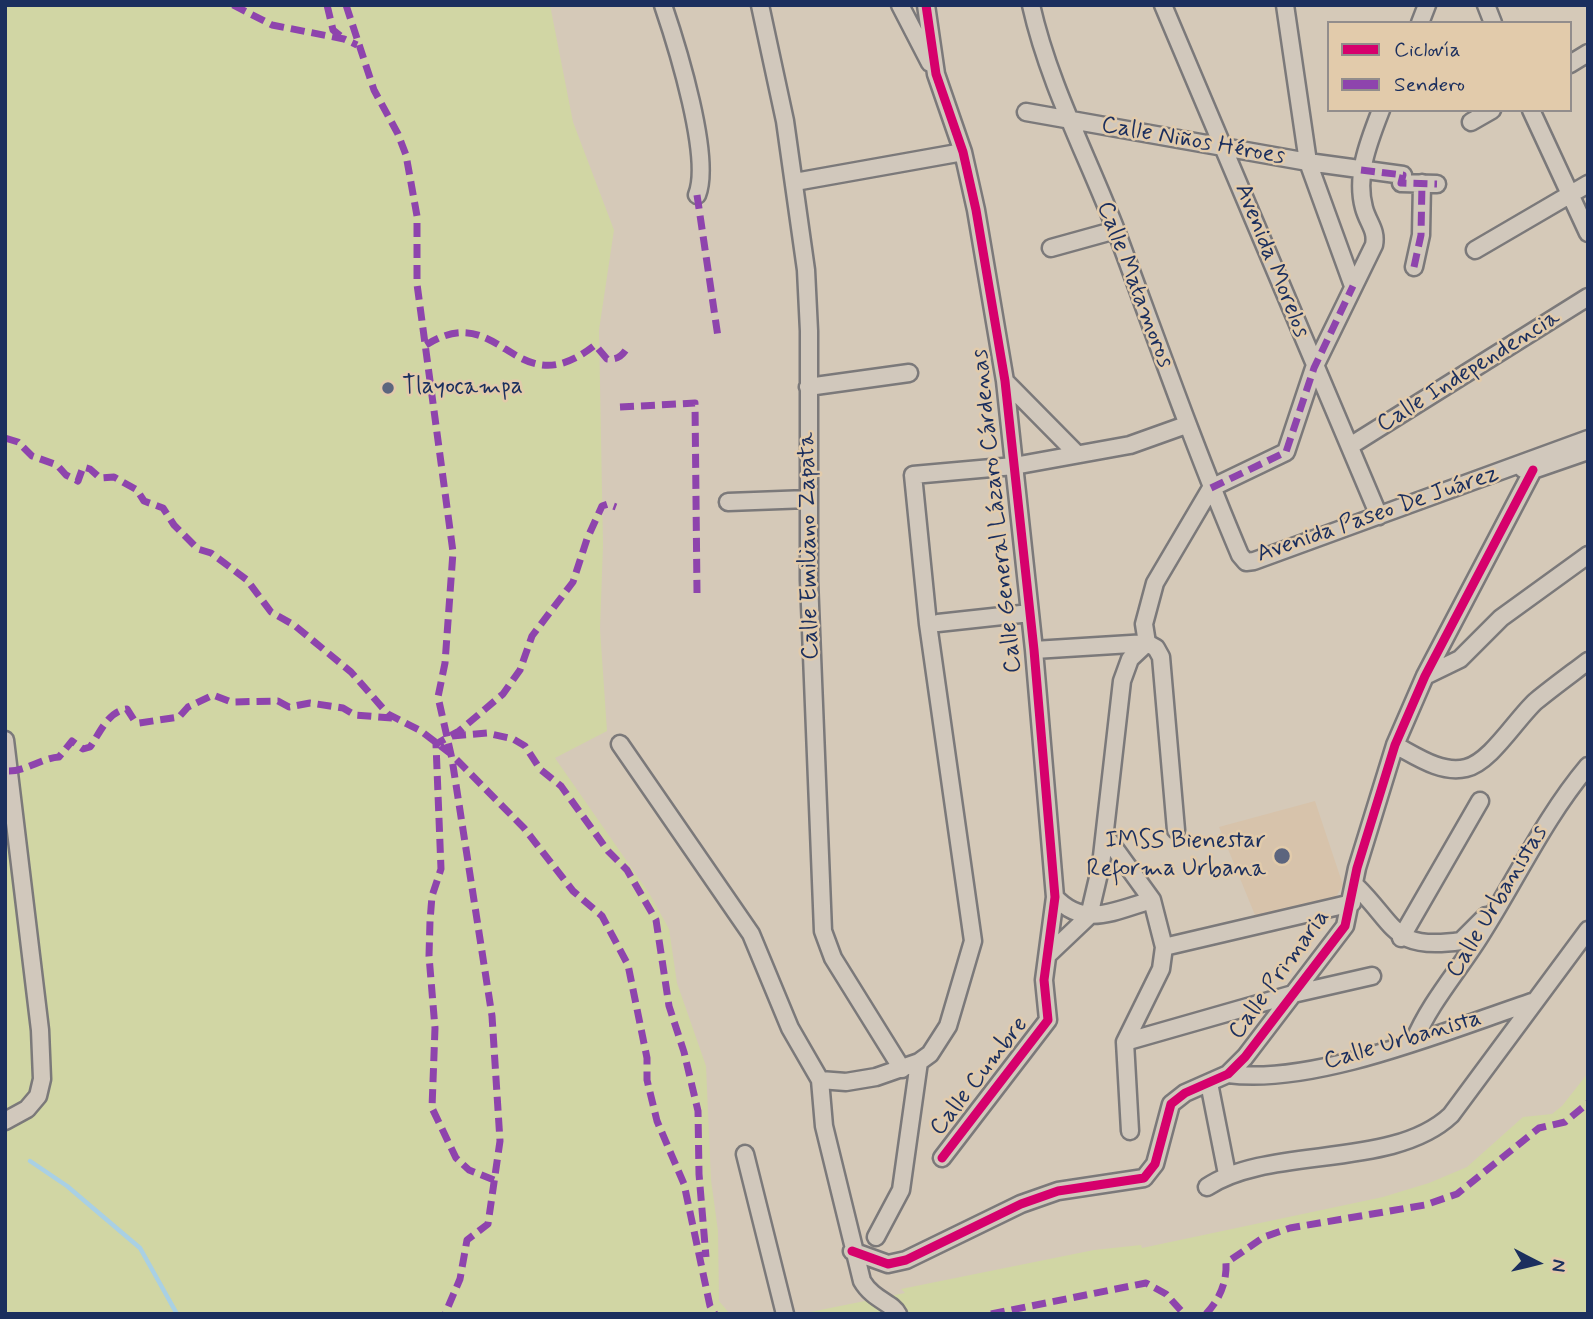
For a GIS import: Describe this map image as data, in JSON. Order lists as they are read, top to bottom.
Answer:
{
  "streets": {
    "street": [
      "Calle Niños Héroes",
      "Avenida Morelos",
      "Calle Matamoros",
      "Calle Independencia",
      "Calle General Lázaro Cárdenas",
      "Avenida Paseo De Juárez",
      "Calle Emiliano Zapata",
      "Calle Urbanistas",
      "Calle Primaria",
      "Calle Urbanista",
      "Calle Cumbre"
    ]
  },
  "crossings": [
    ["Calle Niños Héroes", "Avenida Morelos"],
    ["Calle Niños Héroes", "Calle Matamoros"],
    ["Avenida Morelos", "Calle Independencia"],
    ["Avenida Morelos", "Avenida Paseo De Juárez"],
    ["Calle Matamoros", "Avenida Paseo De Juárez"],
    ["Calle General Lázaro Cárdenas", "Calle Cumbre"],
    ["Avenida Paseo De Juárez", "Calle Primaria"],
    ["Calle Urbanistas", "Calle Urbanista"],
    ["Calle Primaria", "Calle Urbanista"]
  ],
  "places": ["Tlayocampa", "IMSS Bienestar Reforma Urbana"],
  "legend": ["Ciclovía", "Sendero"],
  "north": "right"
}
